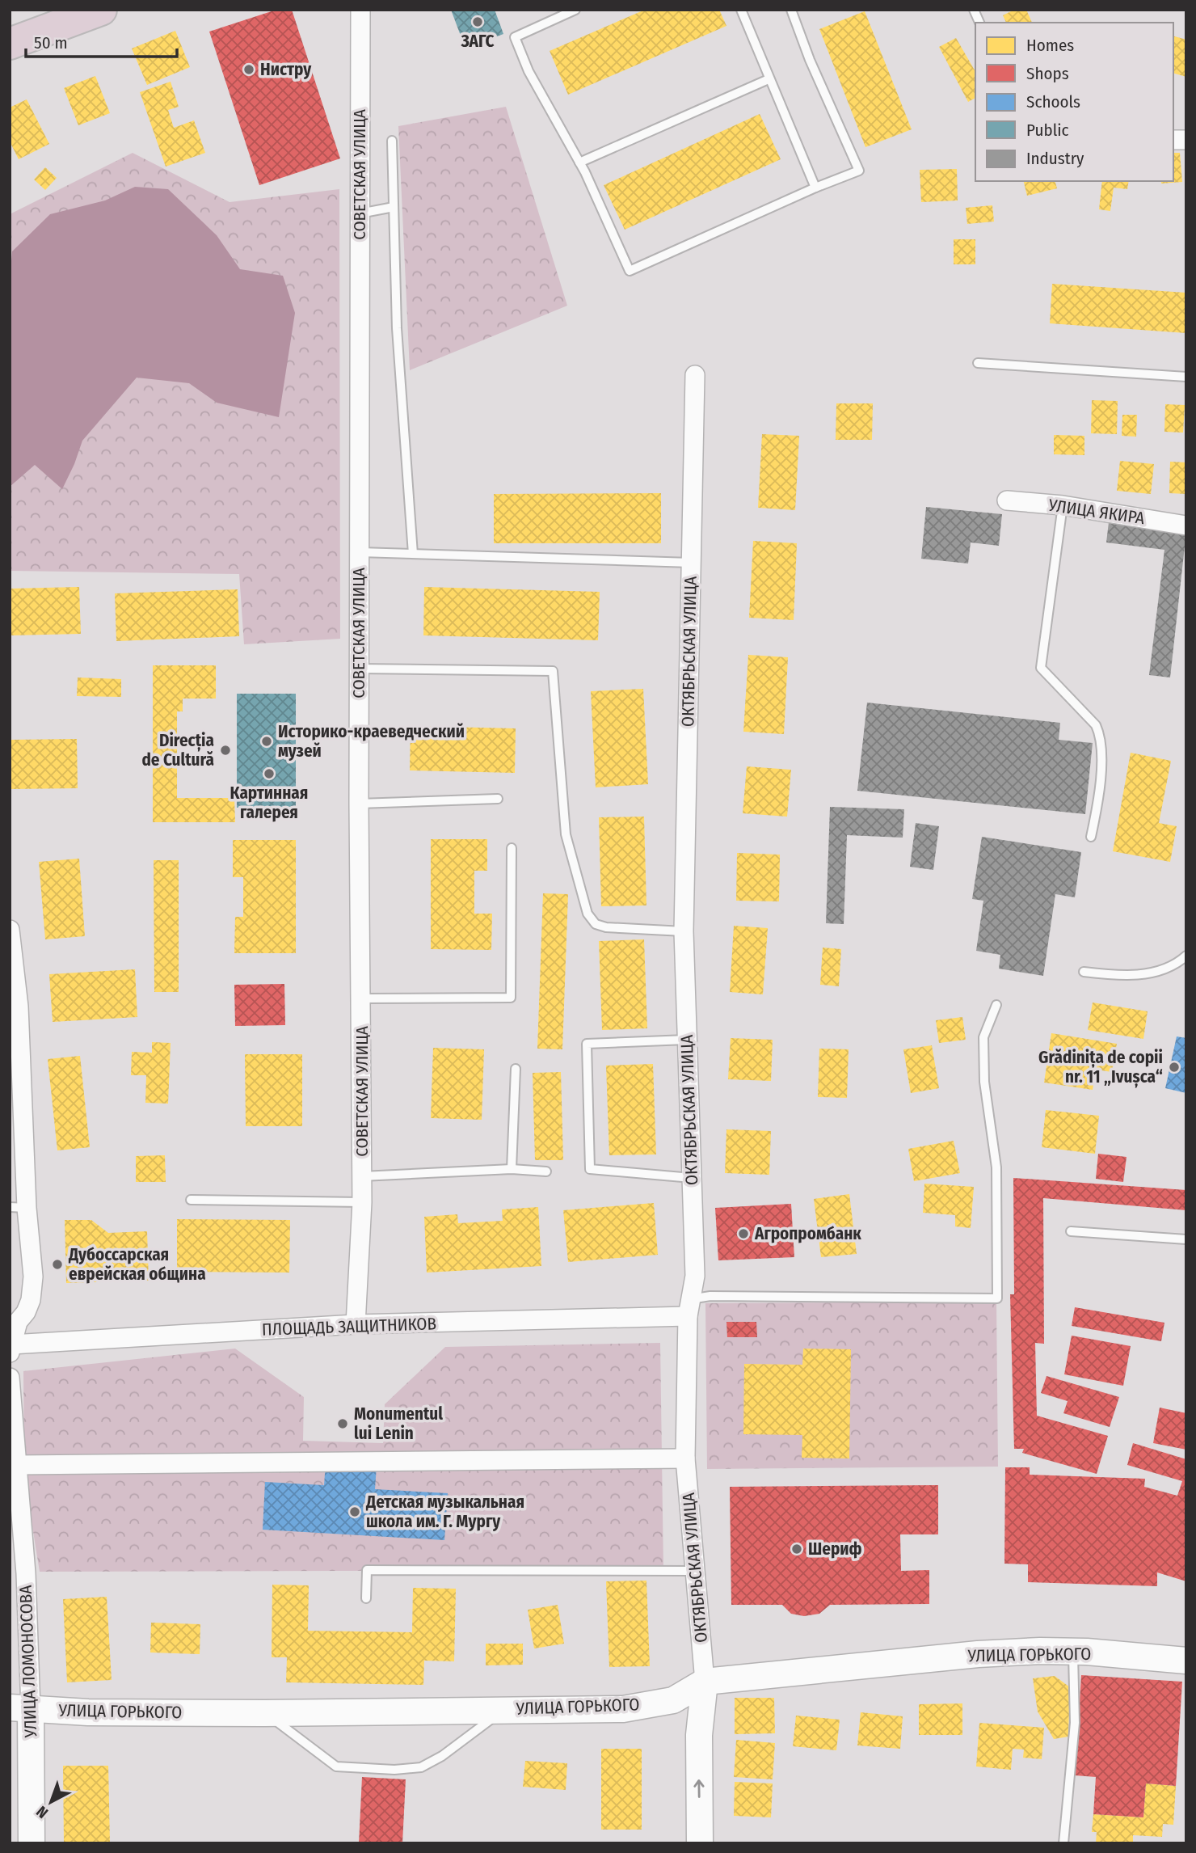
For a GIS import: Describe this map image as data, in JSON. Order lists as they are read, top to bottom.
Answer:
{
  "streets": {
    "street": [
      "СОВЕТСКАЯ УЛИЦА",
      "УЛИЦА ЯКИРА",
      "ОКТЯБРЬСКАЯ УЛИЦА",
      "ПЛОЩАДЬ ЗАЩИТНИКОВ",
      "УЛИЦА ГОРЬКОГО",
      "УЛИЦА ЛОМОНОСОВА"
    ]
  },
  "crossings": [
    ["СОВЕТСКАЯ УЛИЦА", "ПЛОЩАДЬ ЗАЩИТНИКОВ"],
    ["ОКТЯБРЬСКАЯ УЛИЦА", "ПЛОЩАДЬ ЗАЩИТНИКОВ"],
    ["ОКТЯБРЬСКАЯ УЛИЦА", "УЛИЦА ГОРЬКОГО"],
    ["УЛИЦА ГОРЬКОГО", "УЛИЦА ЛОМОНОСОВА"]
  ],
  "places": [
    "ЗАГС",
    "Нистру",
    "Историко-краеведческий музей",
    "Direcția de Cultură",
    "Картинная галерея",
    "Grădinița de copii nr. 11 „Ivușca“",
    "Агропромбанк",
    "Дубоссарская еврейская община",
    "Monumentul lui Lenin",
    "Детская музыкальная школа им. Г. Мургу",
    "Шериф"
  ],
  "legend": [
    "Homes",
    "Shops",
    "Schools",
    "Public",
    "Industry"
  ],
  "scale_bar": "50 m",
  "north": "bottom left"
}
